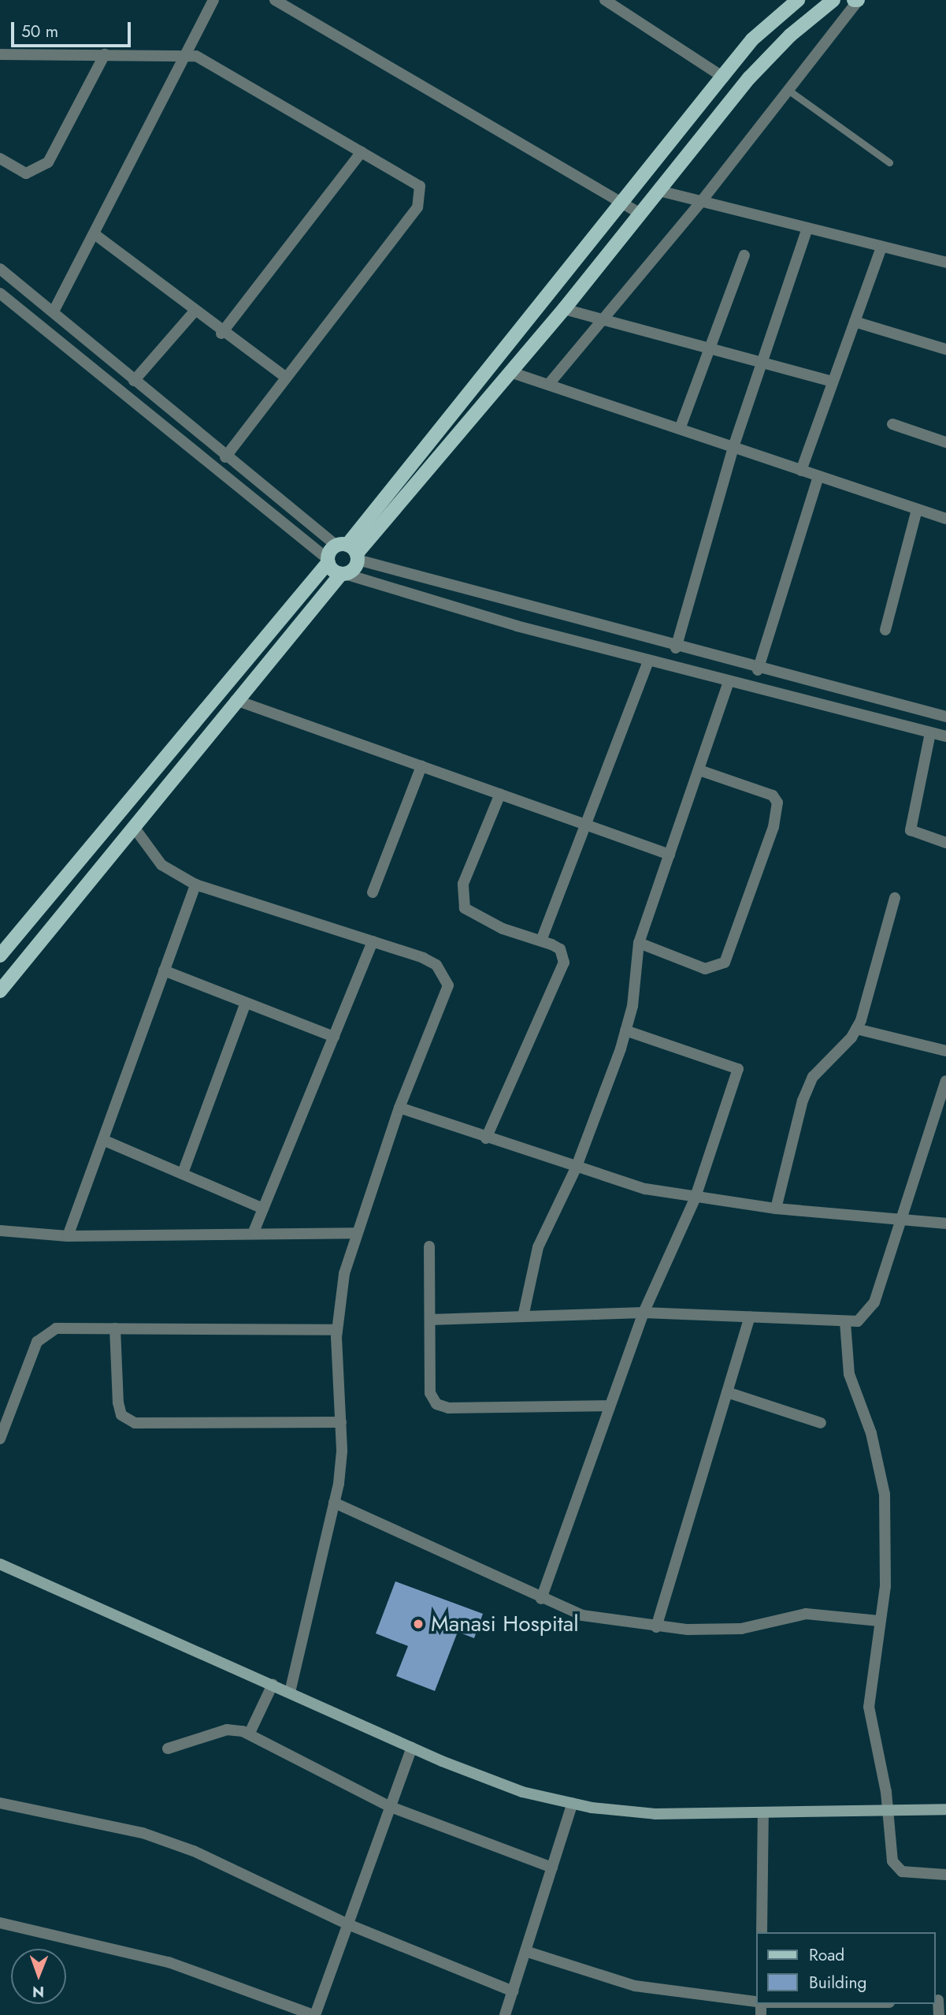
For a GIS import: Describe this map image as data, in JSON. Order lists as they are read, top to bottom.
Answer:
{
  "places": ["Manasi Hospital"],
  "legend": ["Road", "Building"],
  "scale_bar": "50 m",
  "north": "bottom"
}
